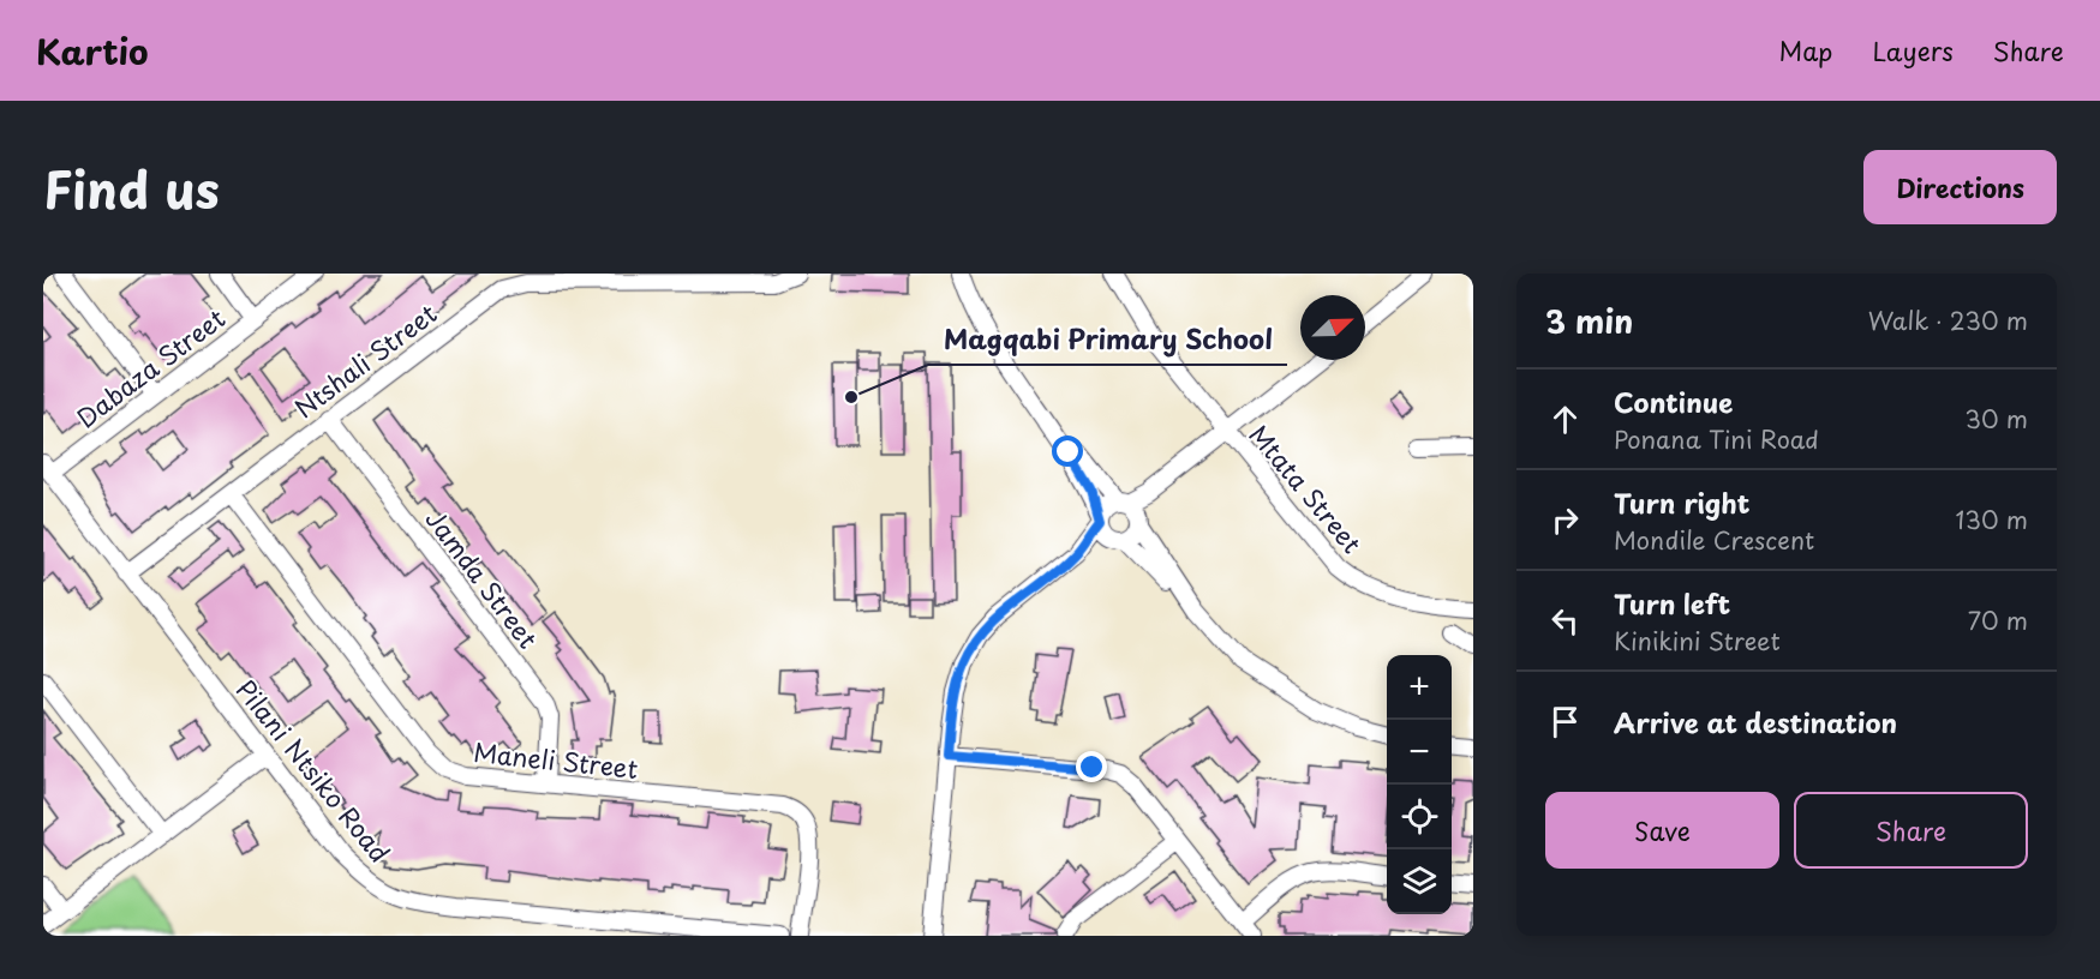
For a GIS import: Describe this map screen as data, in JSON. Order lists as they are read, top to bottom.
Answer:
{
  "streets": {
    "street": [
      "Ntshali Street",
      "Dabaza Street",
      "Mtata Street",
      "Jamda Street",
      "Maneli Street",
      "Pilani Ntsiko Road"
    ]
  },
  "crossings": [
    ["Ntshali Street", "Jamda Street"],
    ["Ntshali Street", "Maneli Street"],
    ["Ntshali Street", "Pilani Ntsiko Road"],
    ["Dabaza Street", "Pilani Ntsiko Road"],
    ["Jamda Street", "Maneli Street"]
  ],
  "places": ["Magqabi Primary School"],
  "north": "top right",
  "page": {
    "header": "Kartio",
    "nav": ["Map", "Layers", "Share"],
    "title": "Find us",
    "buttons": [
      "Directions",
      ["Save", "Share"]
    ],
    "heading": ["3 min", "Walk · 230 m"],
    "list": [
      ["Continue", "Ponana Tini Road", "30 m"],
      ["Turn right", "Mondile Crescent", "130 m"],
      ["Turn left", "Kinikini Street", "70 m"],
      "Arrive at destination"
    ],
    "map_buttons": ["+", "−"]
  }
}
